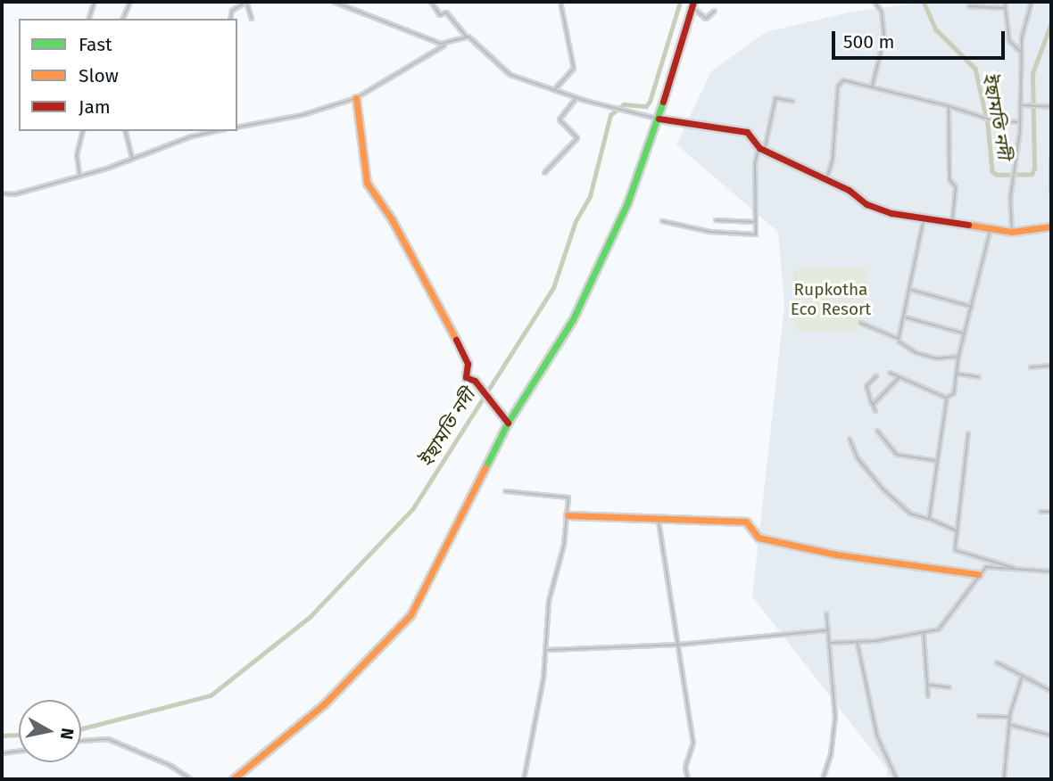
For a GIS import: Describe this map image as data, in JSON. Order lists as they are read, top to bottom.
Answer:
{
  "water": ["ইছামতি নদী"],
  "parks": ["Rupkotha Eco Resort"],
  "legend": ["Fast", "Slow", "Jam"],
  "scale_bar": "500 m",
  "north": "right"
}
